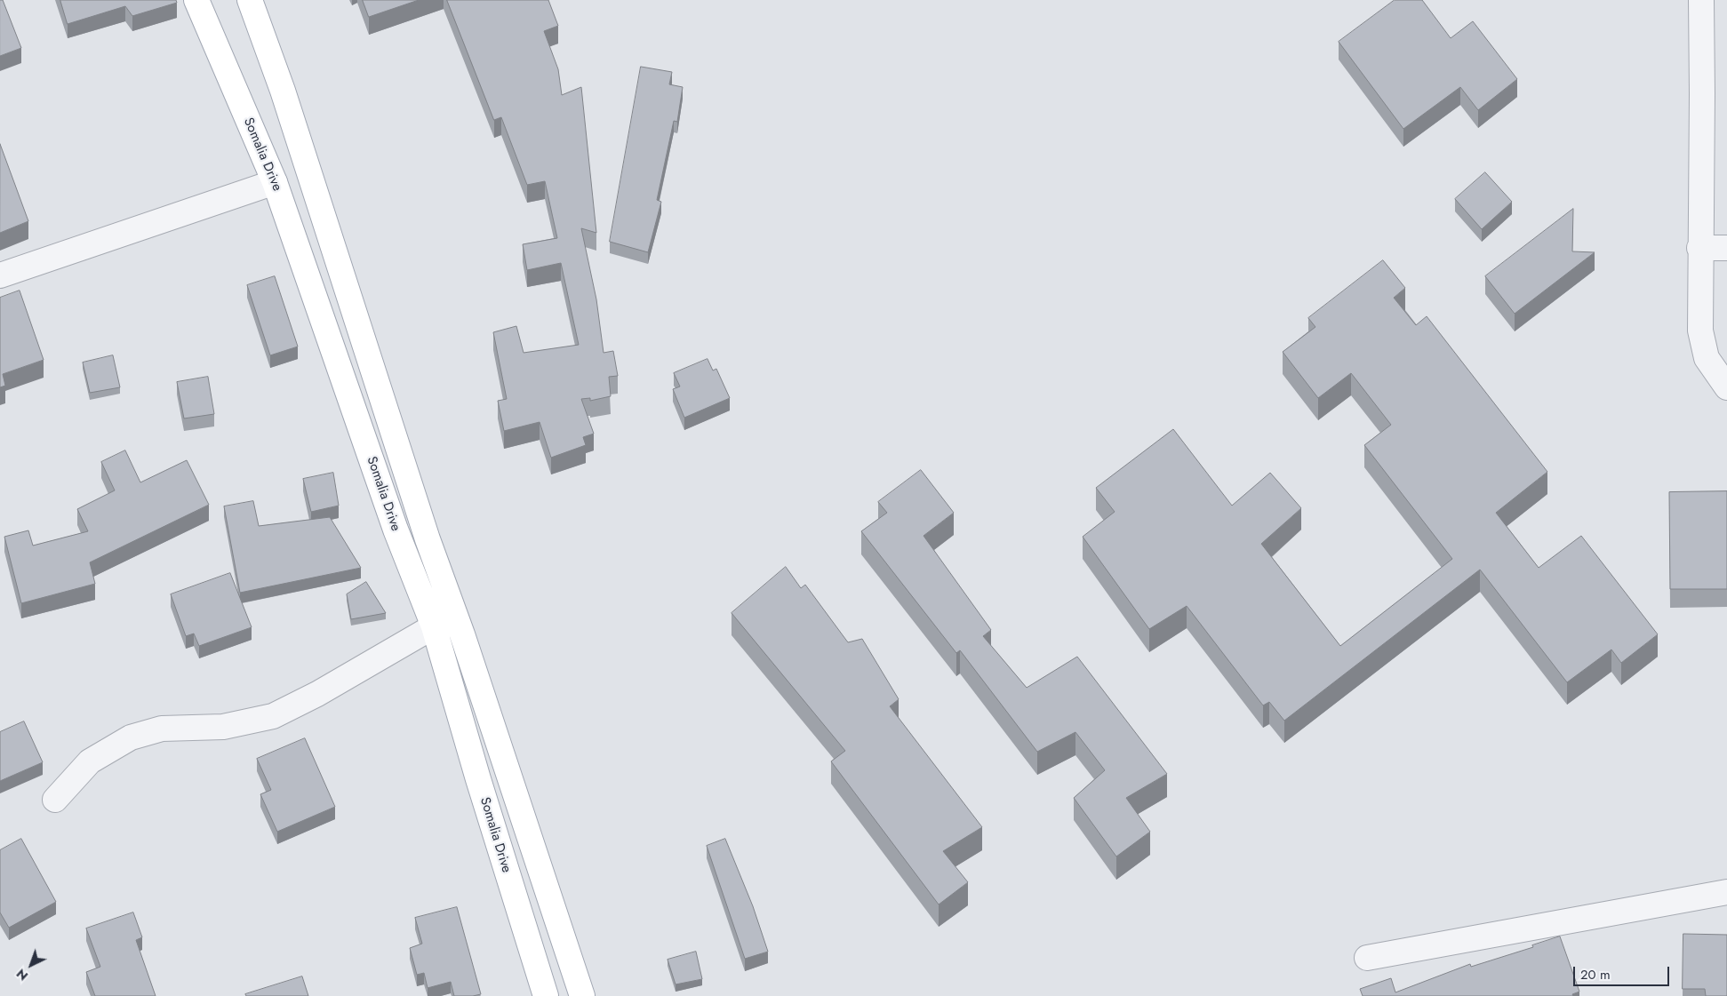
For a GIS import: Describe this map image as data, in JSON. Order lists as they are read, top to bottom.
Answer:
{
  "streets": {
    "main road": ["Somalia Drive"]
  },
  "scale_bar": "20 m",
  "north": "bottom left"
}
